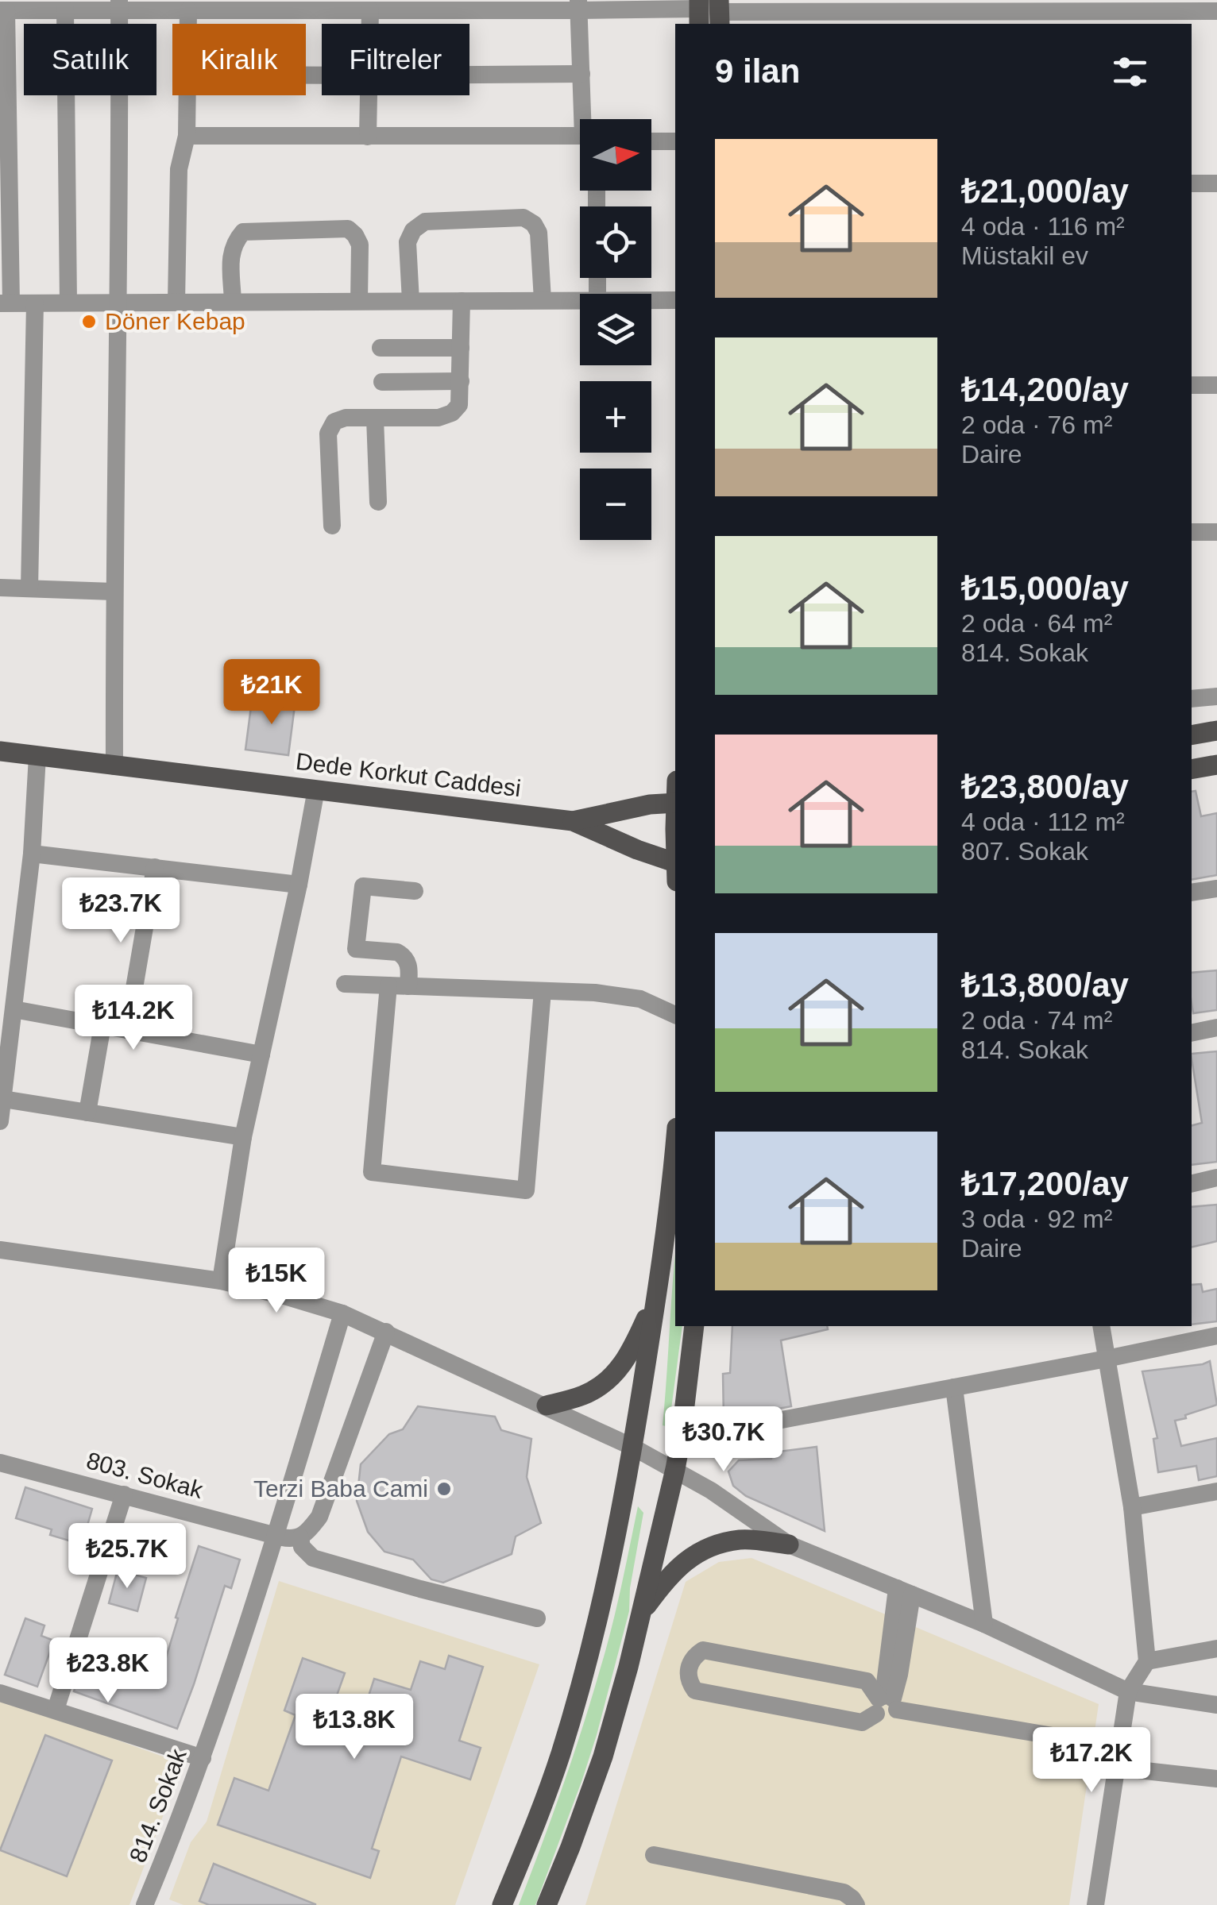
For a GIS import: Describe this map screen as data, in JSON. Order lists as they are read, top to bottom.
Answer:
{
  "streets": {
    "main road": ["Dede Korkut Caddesi"],
    "street": ["803. Sokak", "814. Sokak"]
  },
  "crossings": [
    ["803. Sokak", "814. Sokak"]
  ],
  "places": ["Döner Kebap", "Terzi Baba Cami"],
  "north": "right",
  "page": {
    "chip": ["Satılık", "Kiralık", "Filtreler"],
    "heading": "9 ilan",
    "map_buttons": ["+", "−"],
    "list": [
      {
        "name": "₺21,000/ay",
        "note": "4 oda · 116 m² · Müstakil ev"
      },
      {
        "name": "₺14,200/ay",
        "note": "2 oda · 76 m² · Daire"
      },
      {
        "name": "₺15,000/ay",
        "note": "2 oda · 64 m² · 814. Sokak"
      },
      {
        "name": "₺23,800/ay",
        "note": "4 oda · 112 m² · 807. Sokak"
      },
      {
        "name": "₺13,800/ay",
        "note": "2 oda · 74 m² · 814. Sokak"
      },
      {
        "name": "₺17,200/ay",
        "note": "3 oda · 92 m² · Daire"
      }
    ],
    "price": [
      "₺21K",
      "₺23.7K",
      "₺14.2K",
      "₺15K",
      "₺30.7K",
      "₺25.7K",
      "₺23.8K",
      "₺13.8K",
      "₺17.2K"
    ]
  }
}
